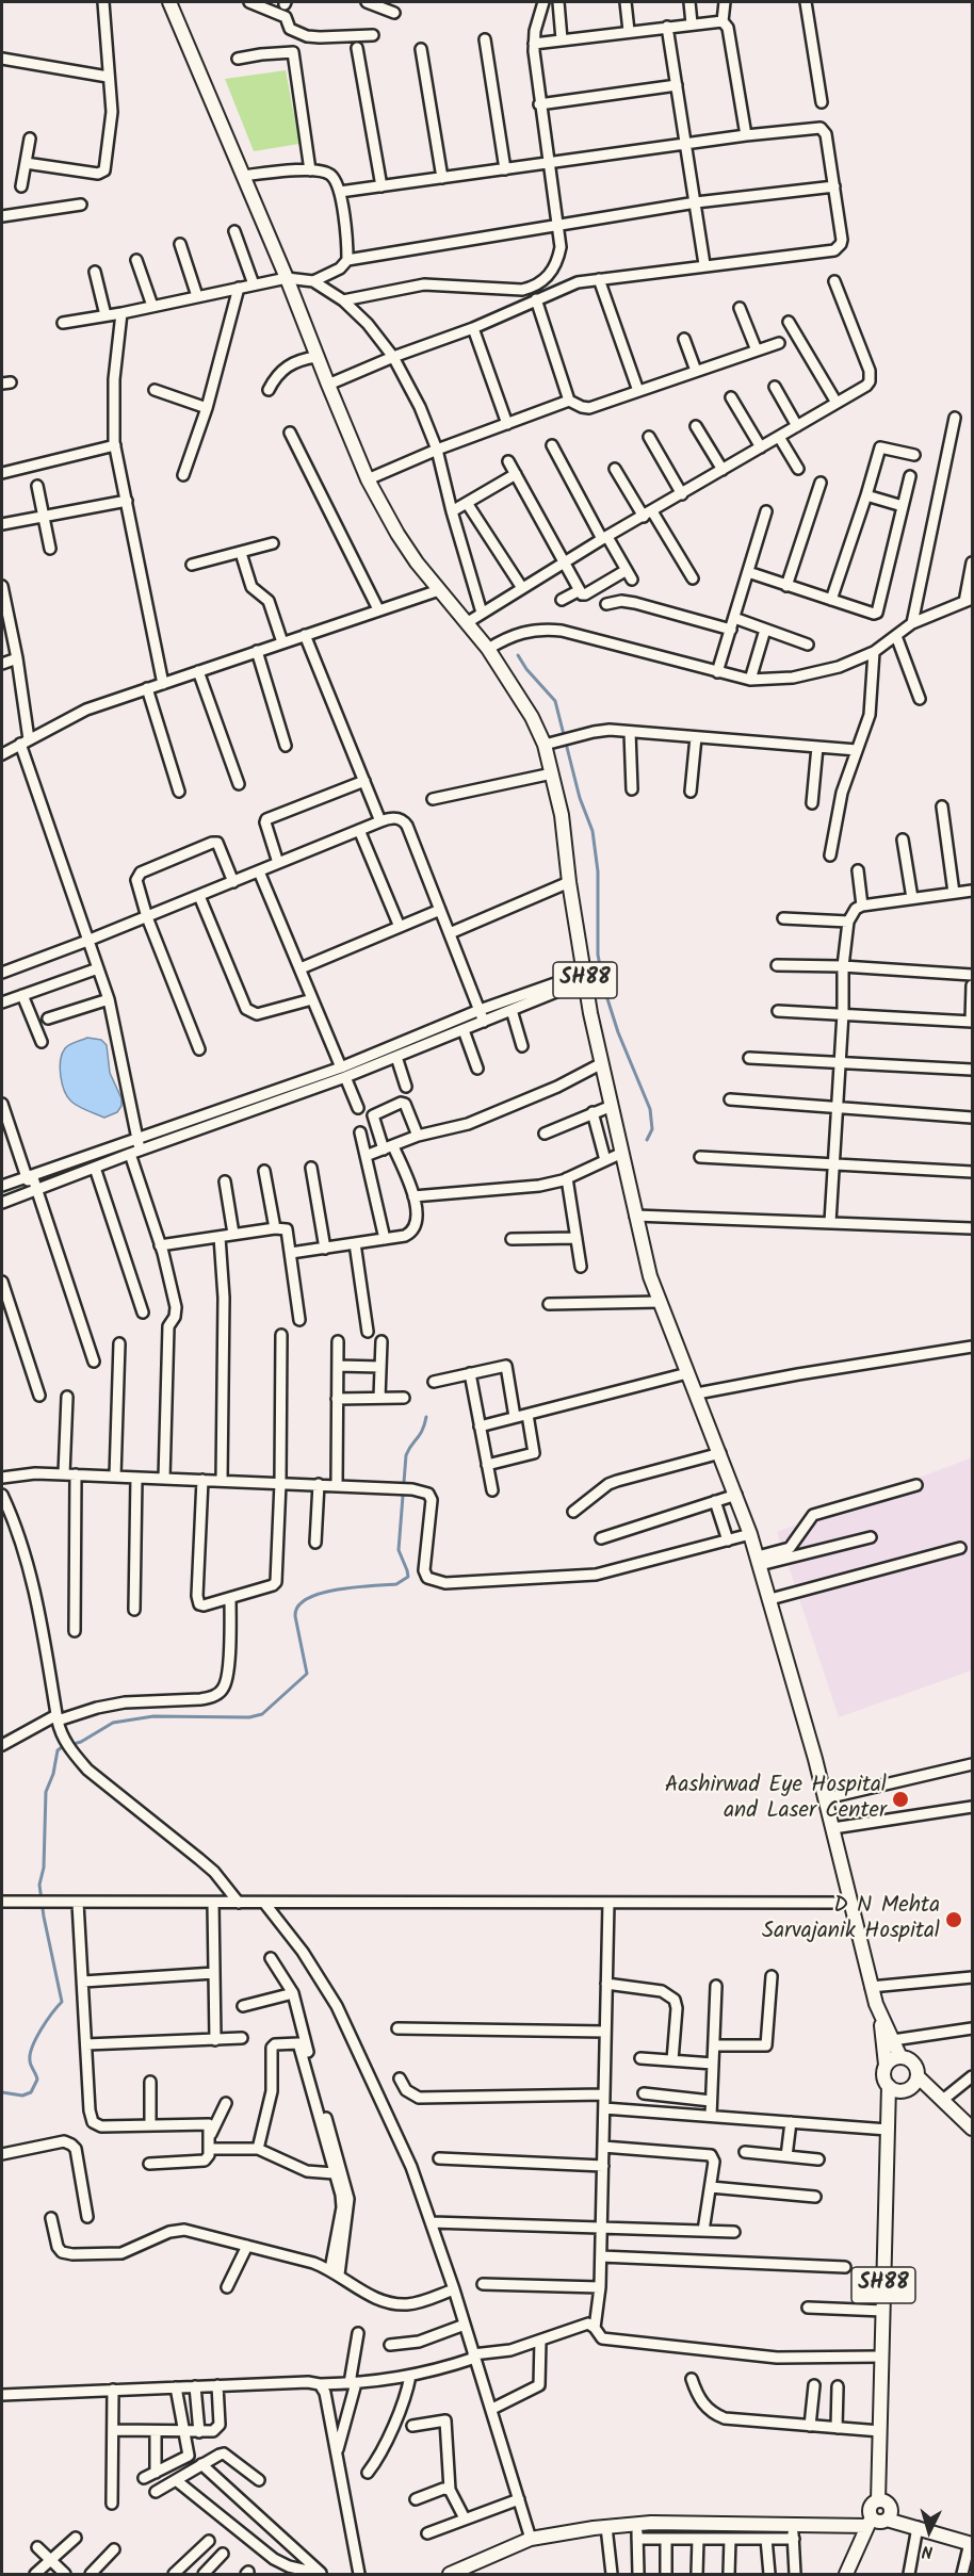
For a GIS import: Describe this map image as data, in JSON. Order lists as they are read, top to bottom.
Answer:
{
  "streets": {
    "main road": ["SH88"]
  },
  "places": ["Aashirwad Eye Hospital and Laser Center", "D N Mehta Sarvajanik Hospital"],
  "north": "bottom"
}
